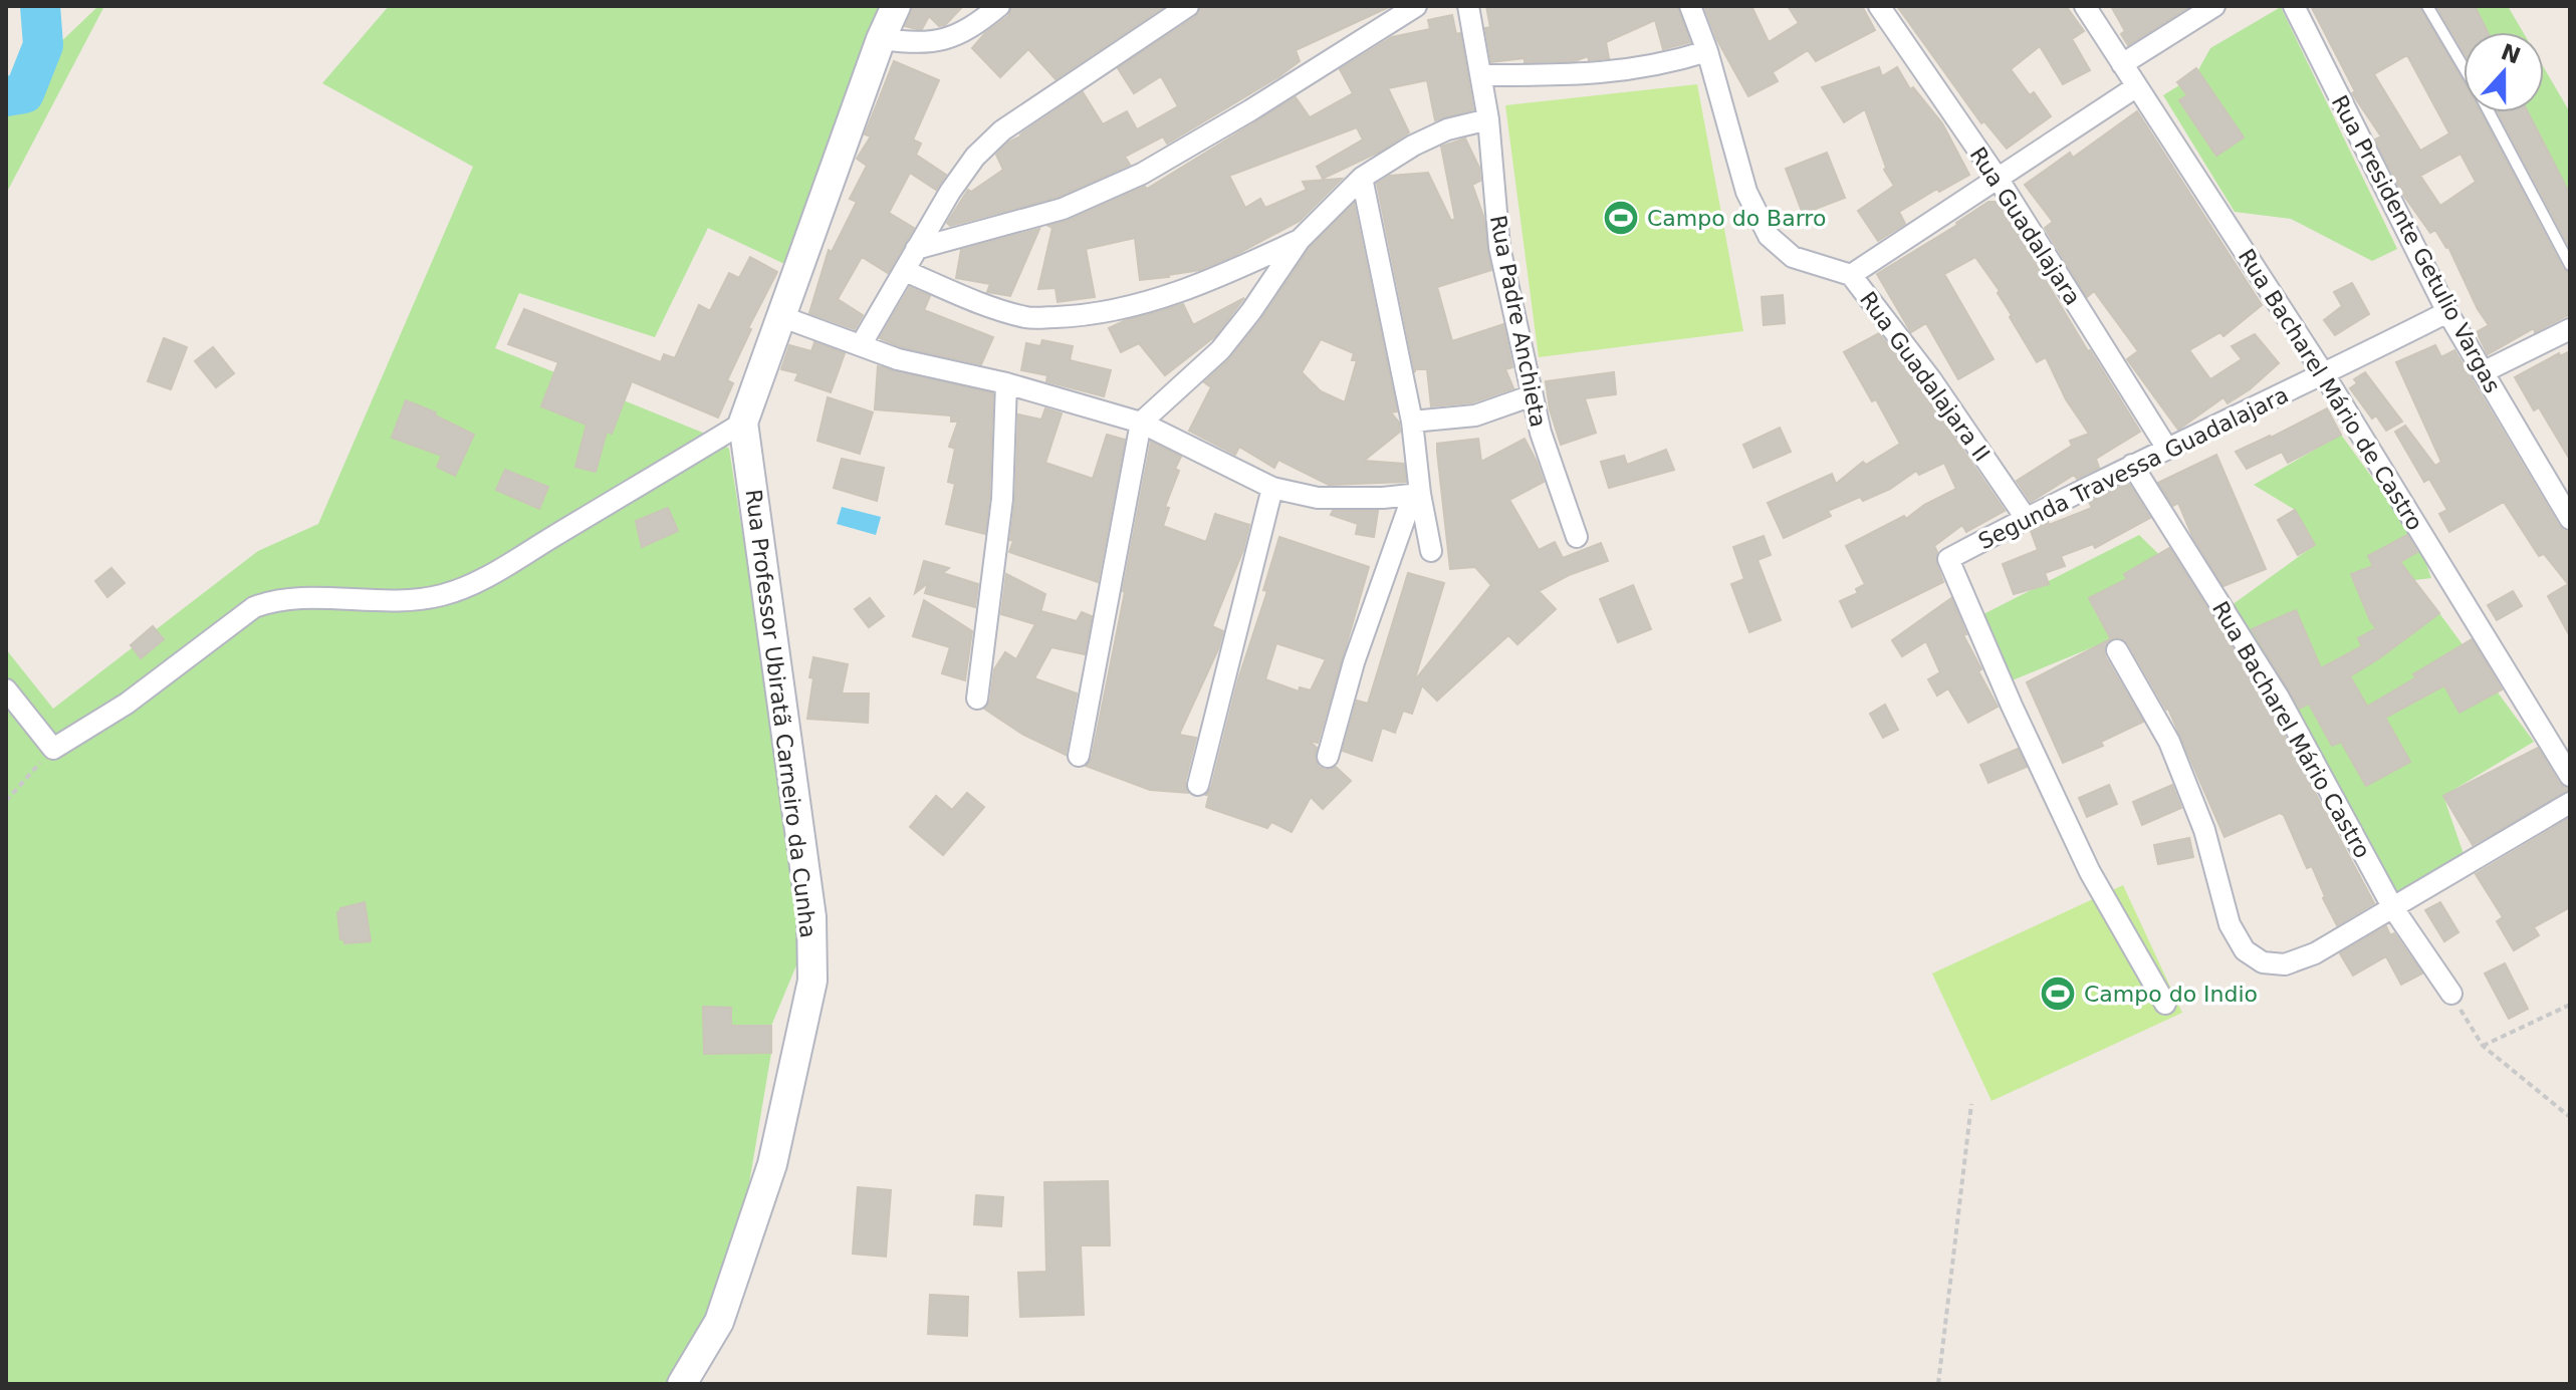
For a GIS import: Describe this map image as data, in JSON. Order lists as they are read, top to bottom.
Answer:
{
  "streets": {
    "street": [
      "Rua Guadalajara",
      "Rua Presidente Getulio Vargas",
      "Rua Padre Anchieta",
      "Rua Guadalajara II",
      "Rua Bacharel Mário de Castro",
      "Segunda Travessa Guadalajara",
      "Rua Professor Ubiratã Carneiro da Cunha",
      "Rua Bacharel Mário Castro"
    ]
  },
  "crossings": [
    ["Rua Guadalajara", "Segunda Travessa Guadalajara"],
    ["Rua Presidente Getulio Vargas", "Segunda Travessa Guadalajara"],
    ["Rua Guadalajara II", "Segunda Travessa Guadalajara"],
    ["Rua Bacharel Mário de Castro", "Segunda Travessa Guadalajara"],
    ["Segunda Travessa Guadalajara", "Rua Bacharel Mário Castro"]
  ],
  "places": {
    "sports": ["Campo do Barro", "Campo do Indio"]
  },
  "north": "top"
}
